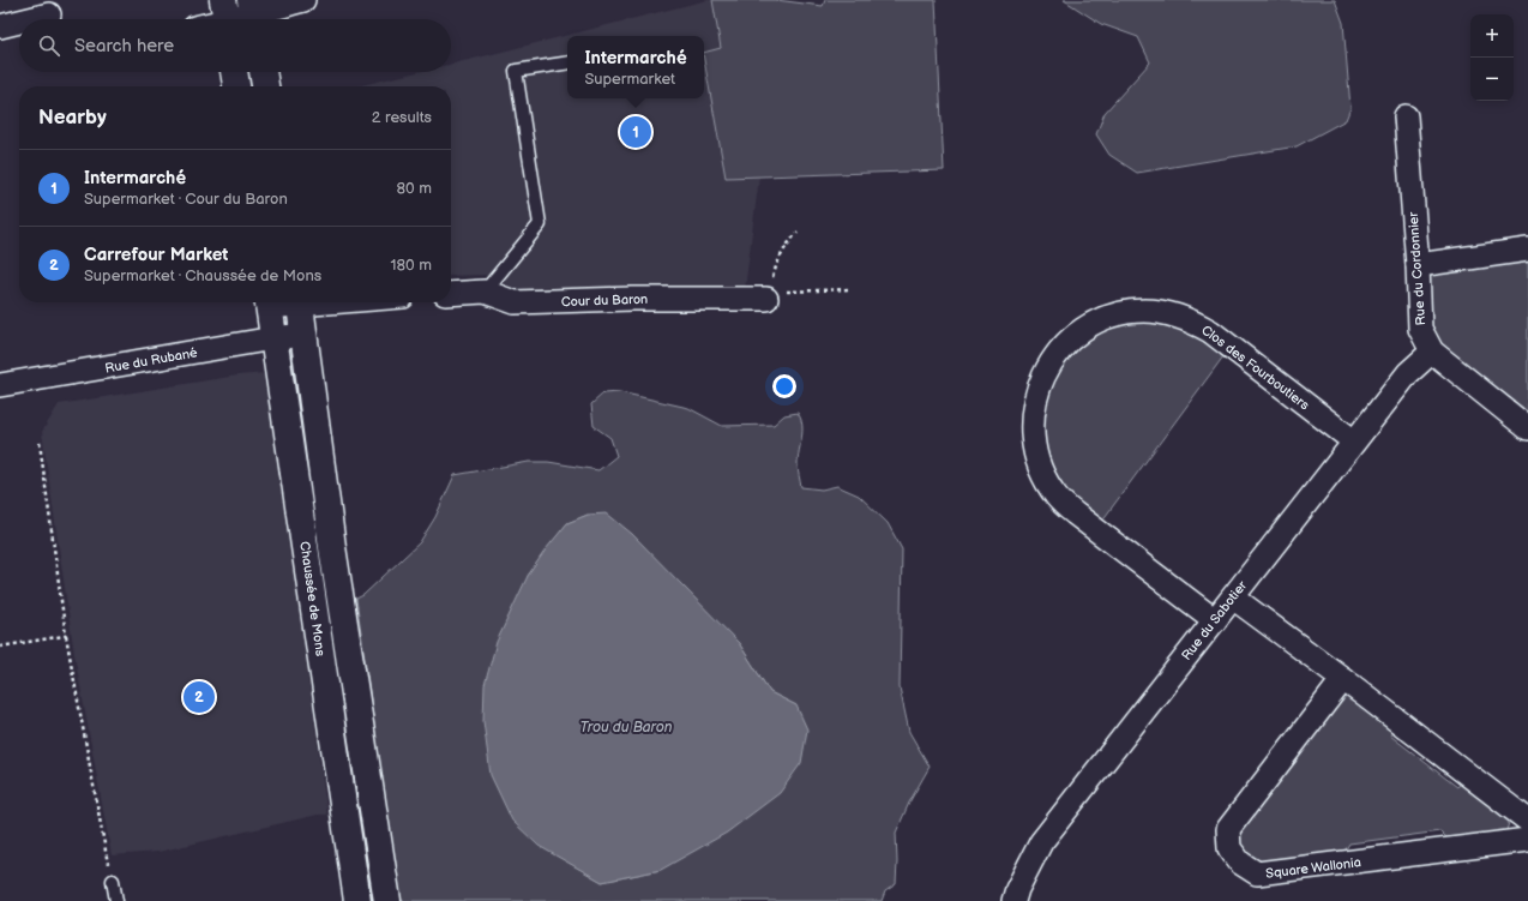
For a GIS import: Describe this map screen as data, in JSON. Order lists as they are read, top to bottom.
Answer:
{
  "streets": {
    "main road": ["Chaussée de Mons"],
    "street": [
      "Rue du Cordonnier",
      "Cour du Baron",
      "Rue du Rubané",
      "Clos des Fourboutiers",
      "Rue du Sabotier",
      "Square Wallonia"
    ]
  },
  "crossings": [
    ["Rue du Cordonnier", "Rue du Sabotier"],
    ["Rue du Rubané", "Chaussée de Mons"],
    ["Clos des Fourboutiers", "Rue du Sabotier"]
  ],
  "water": ["Trou du Baron"],
  "page": {
    "map_buttons": ["+", "−"],
    "search": "Search here",
    "popup": ["Intermarché", "Supermarket"],
    "heading": ["Nearby", "2 results"],
    "pins": ["1", "2"],
    "list": [
      {
        "mark": "1",
        "name": "Intermarché",
        "note": "Supermarket · Cour du Baron",
        "value": "80 m"
      },
      {
        "mark": "2",
        "name": "Carrefour Market",
        "note": "Supermarket · Chaussée de Mons",
        "value": "180 m"
      }
    ]
  }
}
